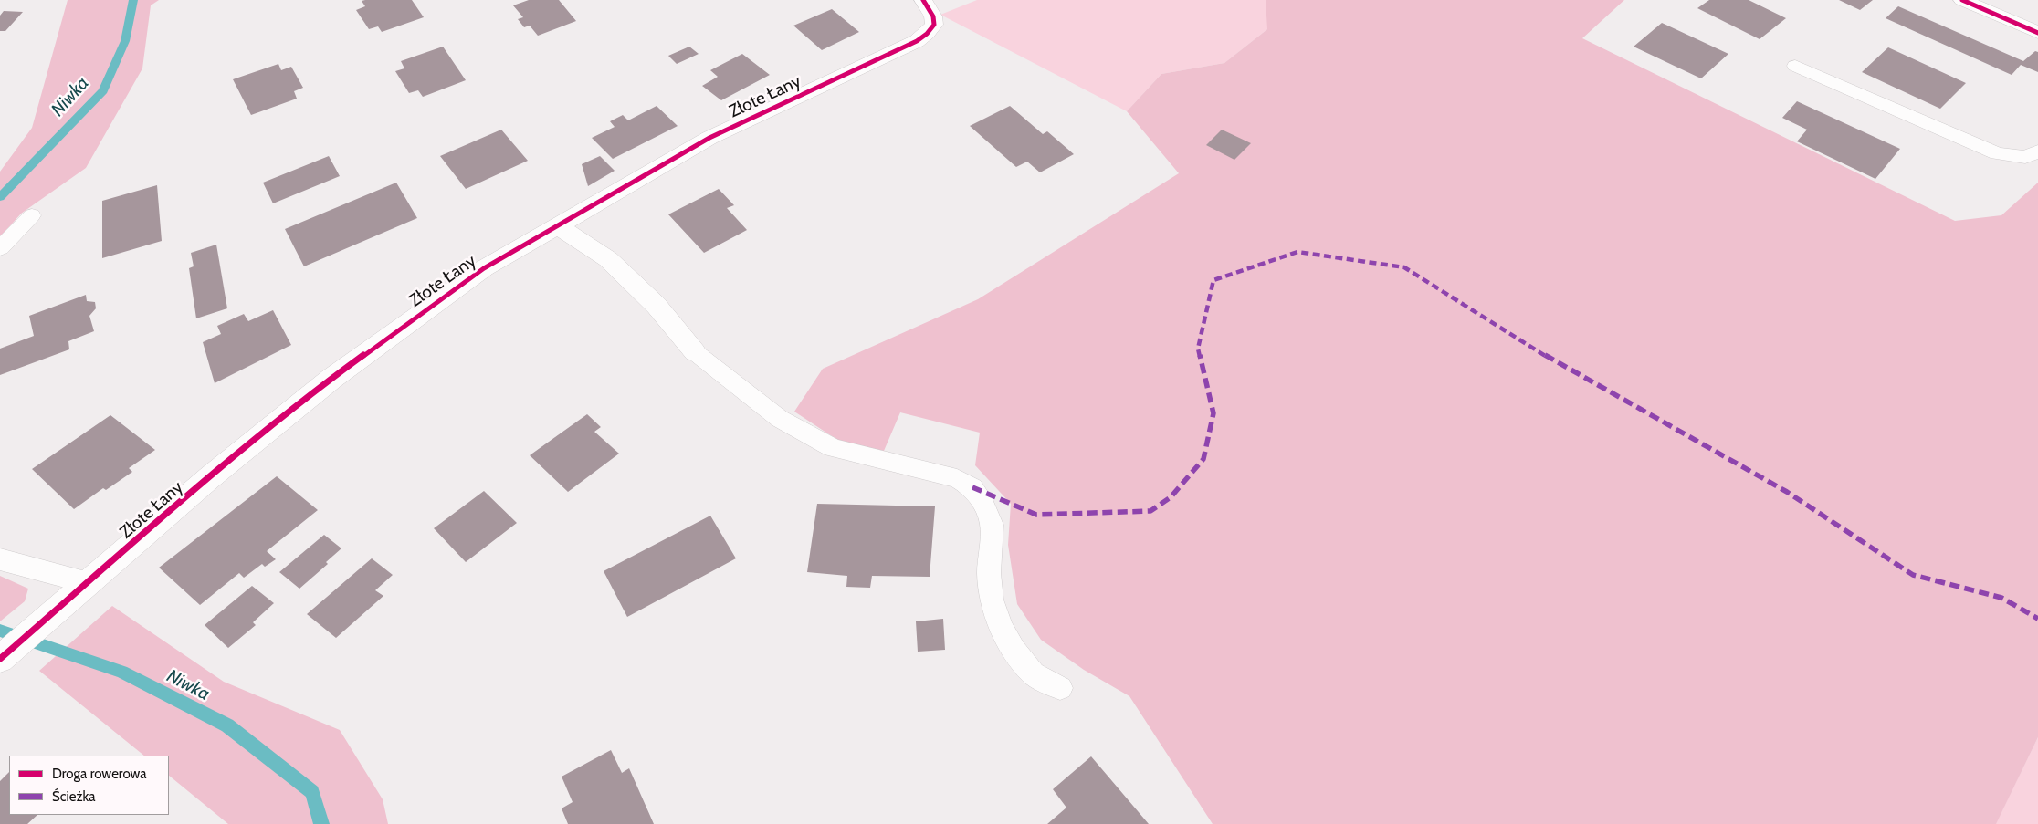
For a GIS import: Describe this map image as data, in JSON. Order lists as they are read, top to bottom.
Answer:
{
  "streets": {
    "street": ["Złote Łany"]
  },
  "water": ["Niwka"],
  "legend": ["Droga rowerowa", "Ścieżka"]
}
